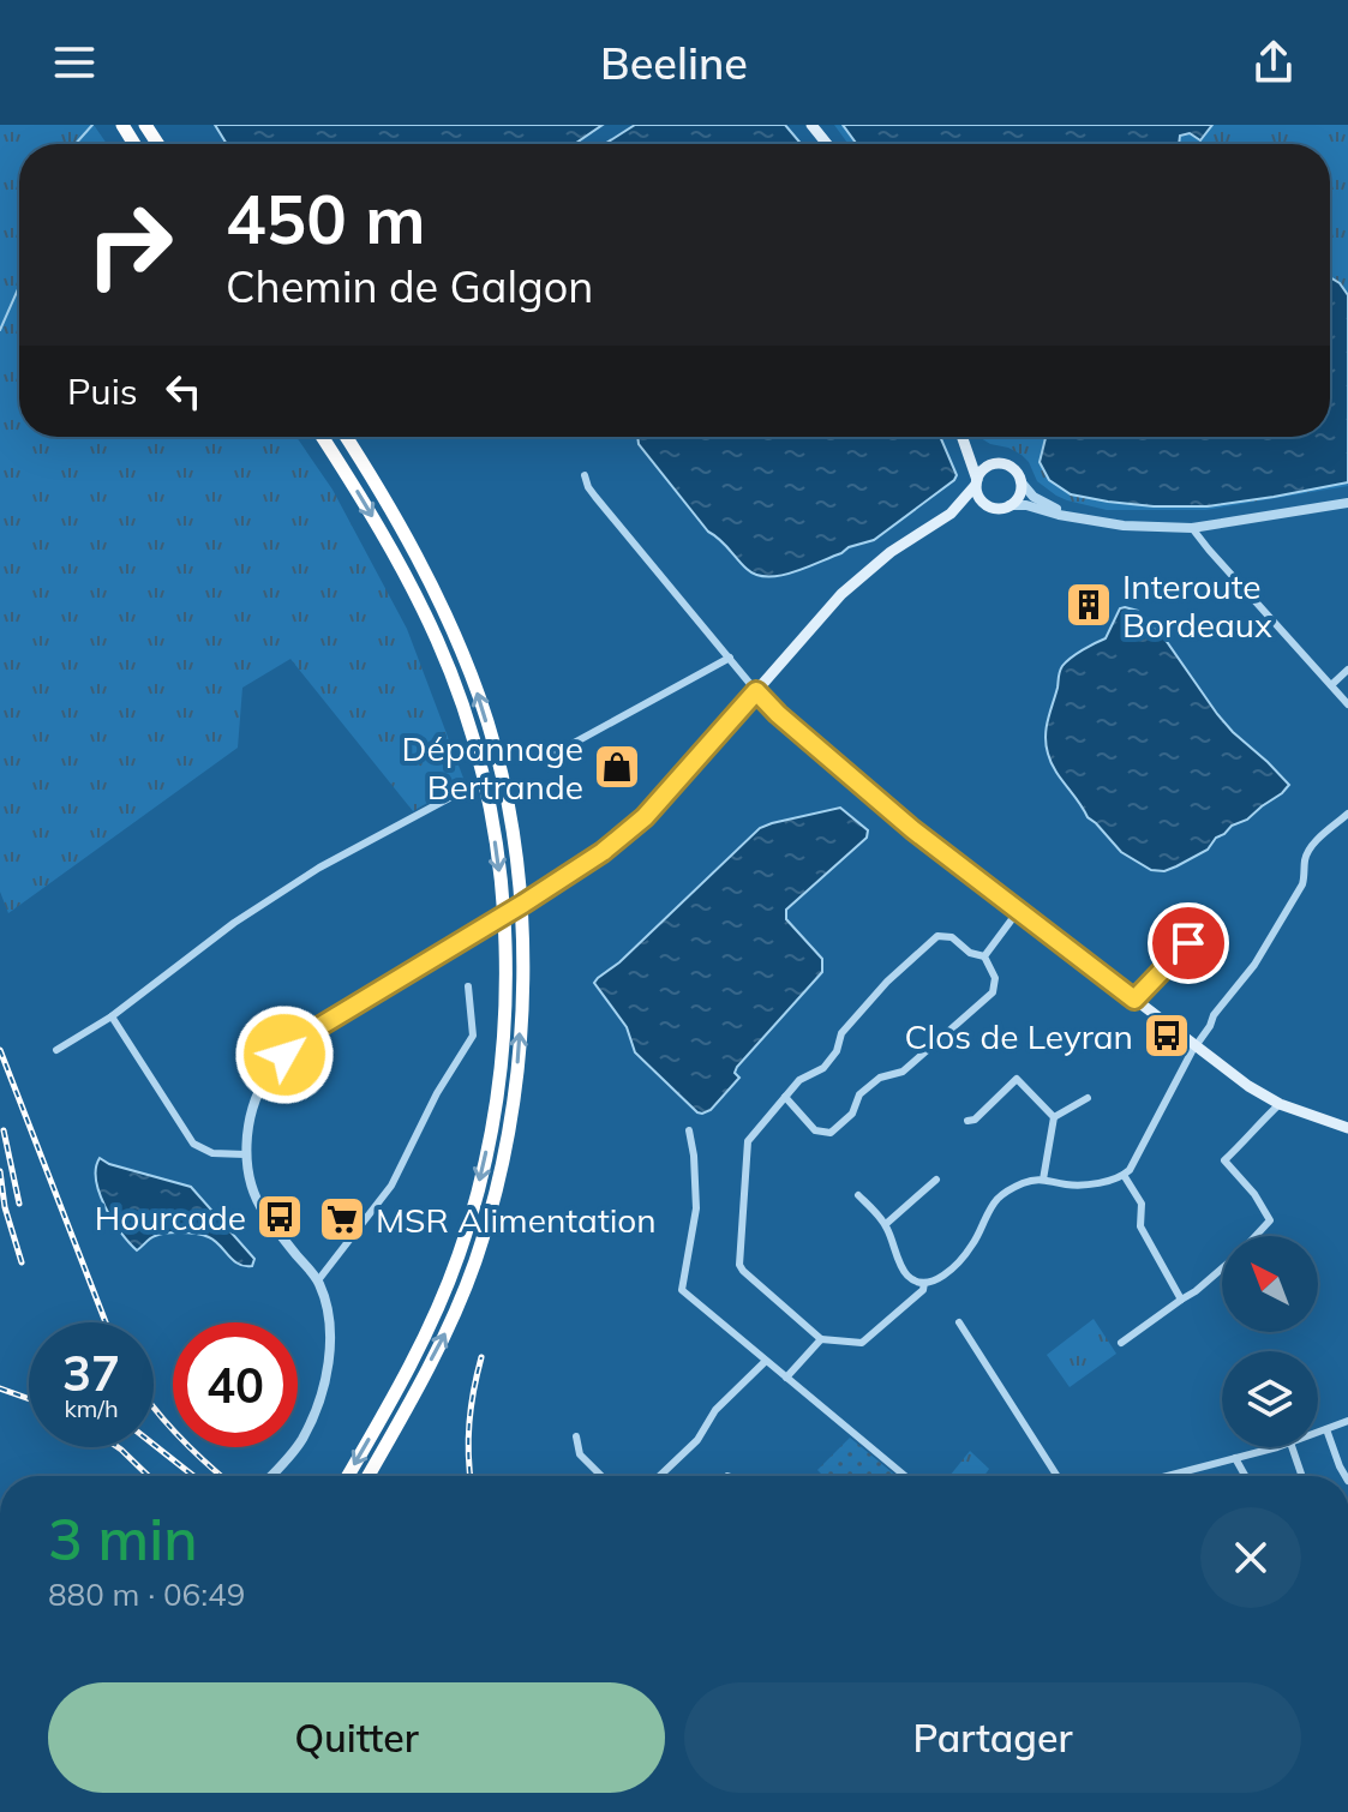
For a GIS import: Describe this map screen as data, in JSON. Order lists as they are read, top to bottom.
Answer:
{
  "places": {
    "building": ["Interoute Bordeaux"],
    "shop": ["Dépannage Bertrande"],
    "bus stop": ["Clos de Leyran", "Hourcade"],
    "supermarket": ["MSR Alimentation"]
  },
  "north": "top left",
  "page": {
    "header": "Beeline",
    "turn": ["450 m", "Chemin de Galgon"],
    "then": "Puis",
    "speed": "37 km/h",
    "limit": "40",
    "heading": ["3 min", "880 m · 06:49"],
    "buttons": ["Quitter", "Partager"]
  }
}
